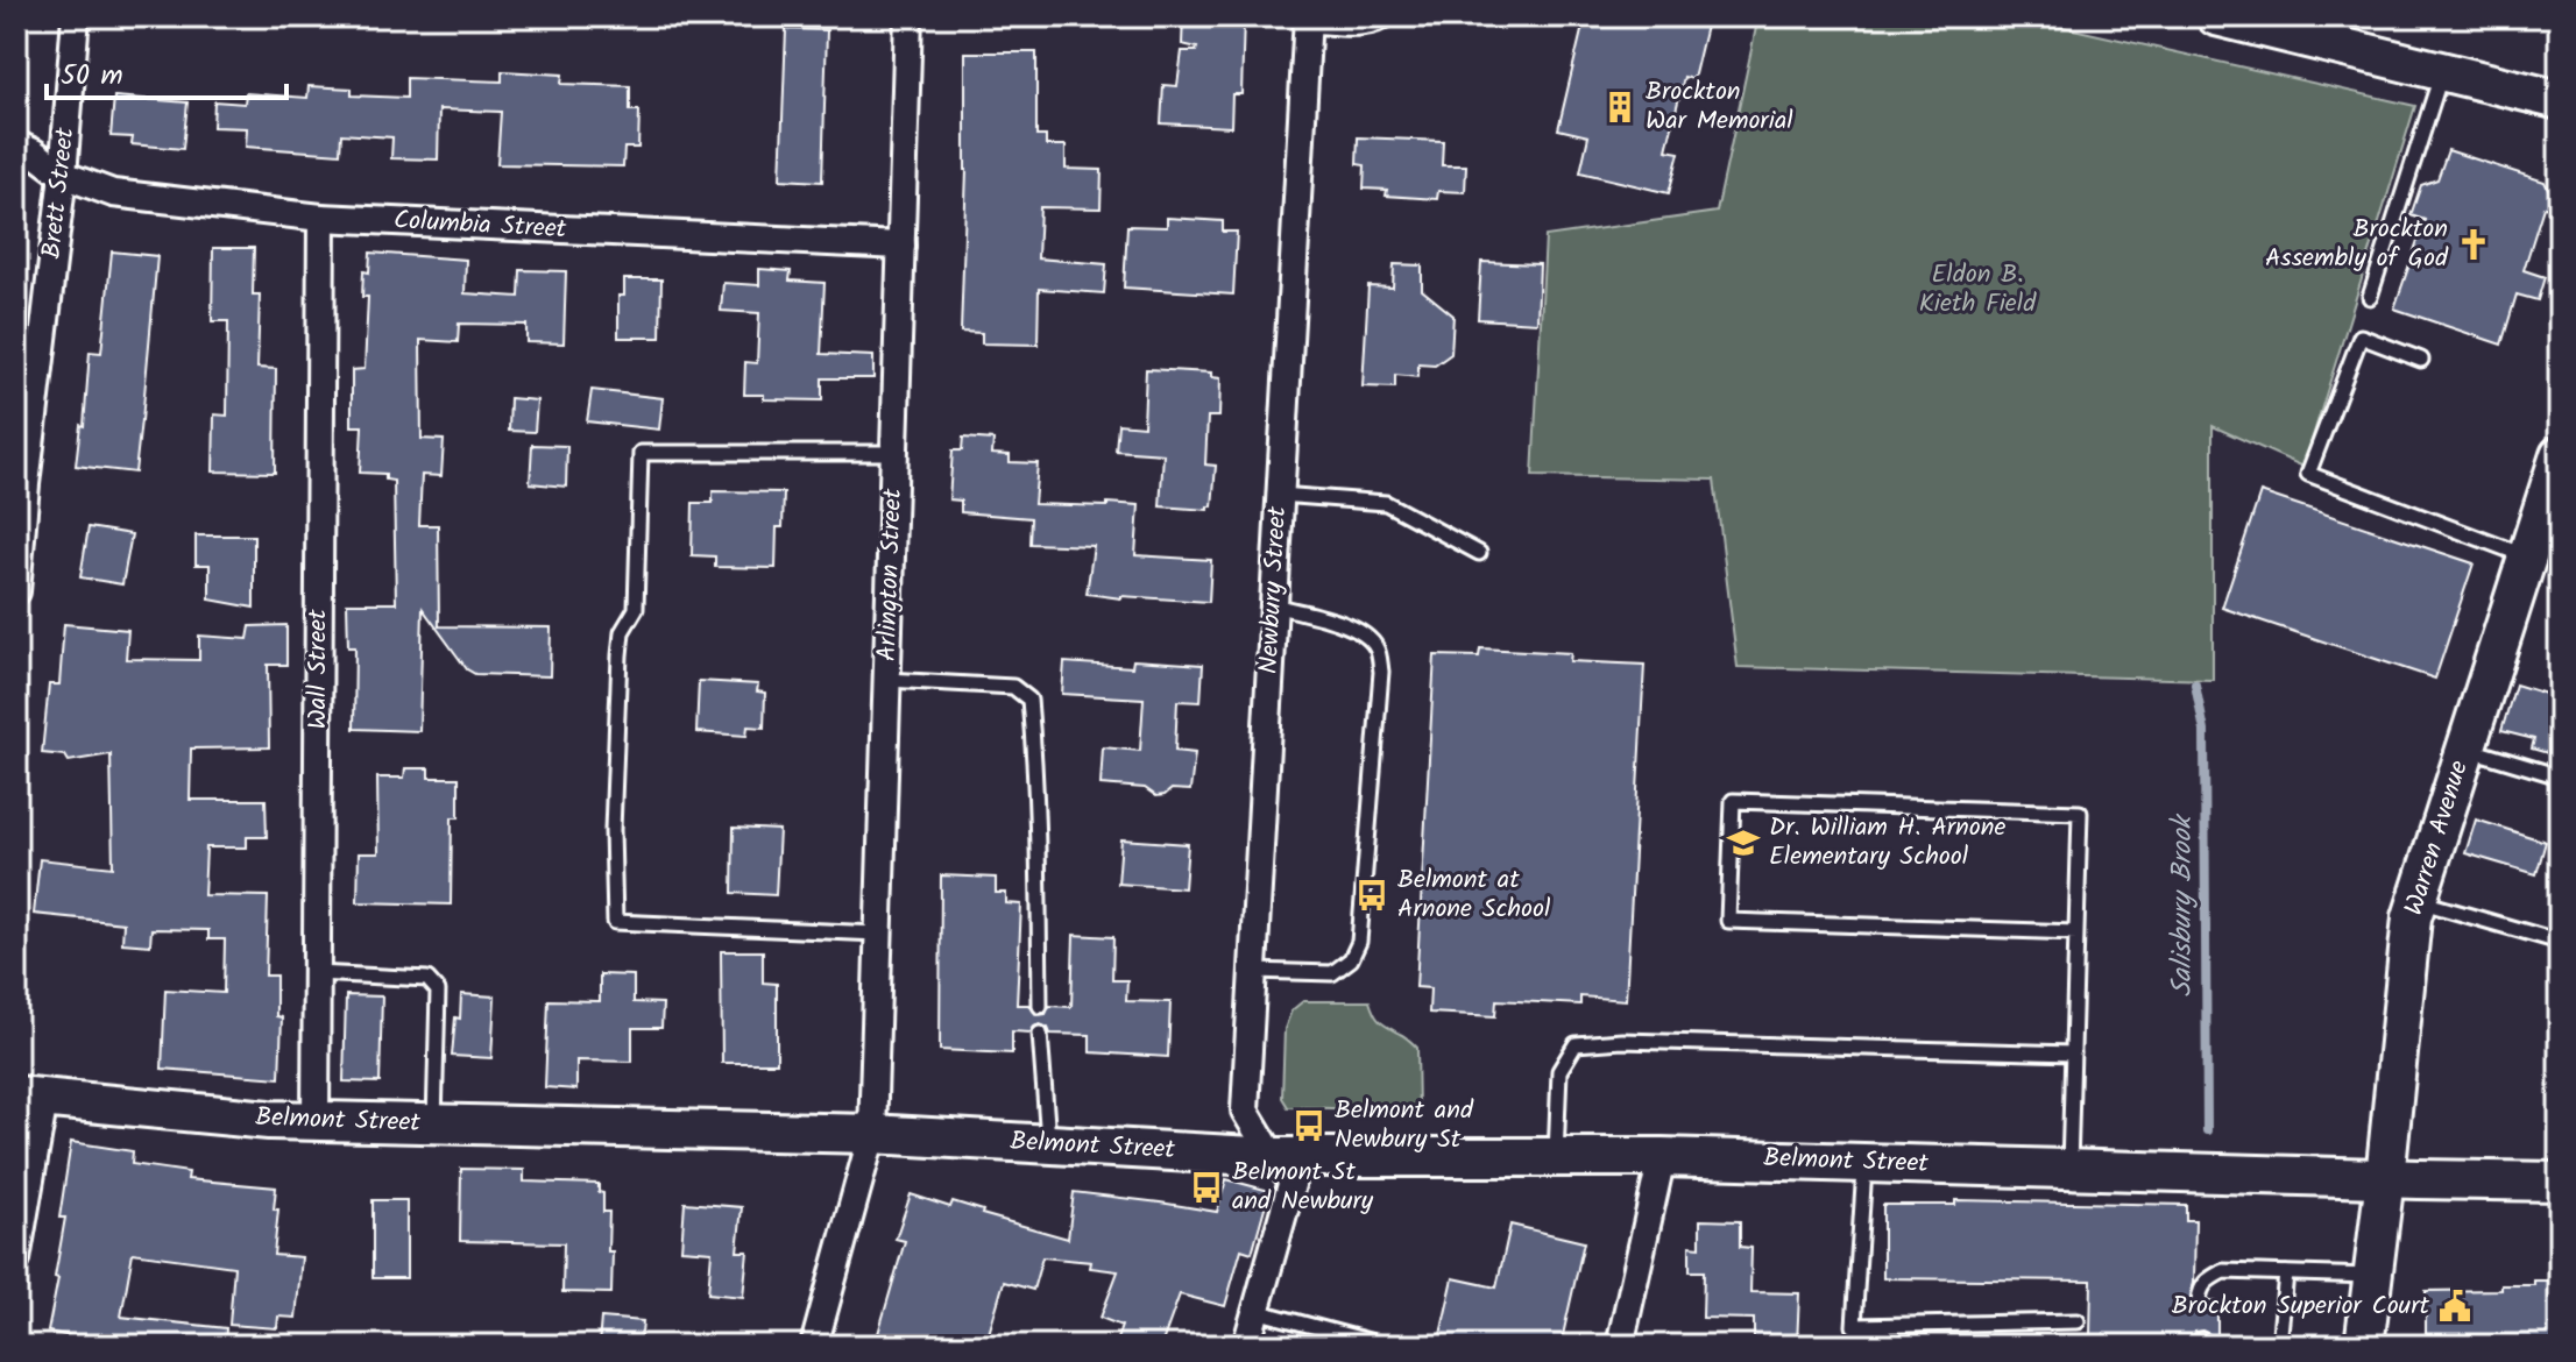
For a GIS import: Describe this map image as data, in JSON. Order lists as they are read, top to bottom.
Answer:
{
  "streets": {
    "main road": ["Warren Avenue", "Belmont Street"],
    "street": [
      "Brett Street",
      "Columbia Street",
      "Arlington Street",
      "Newbury Street",
      "Wall Street"
    ]
  },
  "crossings": [
    ["Brett Street", "Columbia Street"],
    ["Columbia Street", "Arlington Street"],
    ["Columbia Street", "Wall Street"],
    ["Arlington Street", "Belmont Street"],
    ["Newbury Street", "Belmont Street"],
    ["Wall Street", "Belmont Street"],
    ["Warren Avenue", "Belmont Street"]
  ],
  "water": ["Salisbury Brook"],
  "parks": ["Eldon B. Kieth Field"],
  "places": {
    "building": ["Brockton War Memorial"],
    "church": ["Brockton Assembly of God"],
    "school or university": ["Dr. William H. Arnone Elementary School"],
    "bus stop": ["Belmont at Arnone School", "Belmont and Newbury St", "Belmont St and Newbury"],
    "public building": ["Brockton Superior Court"]
  },
  "scale_bar": "50 m"
}
